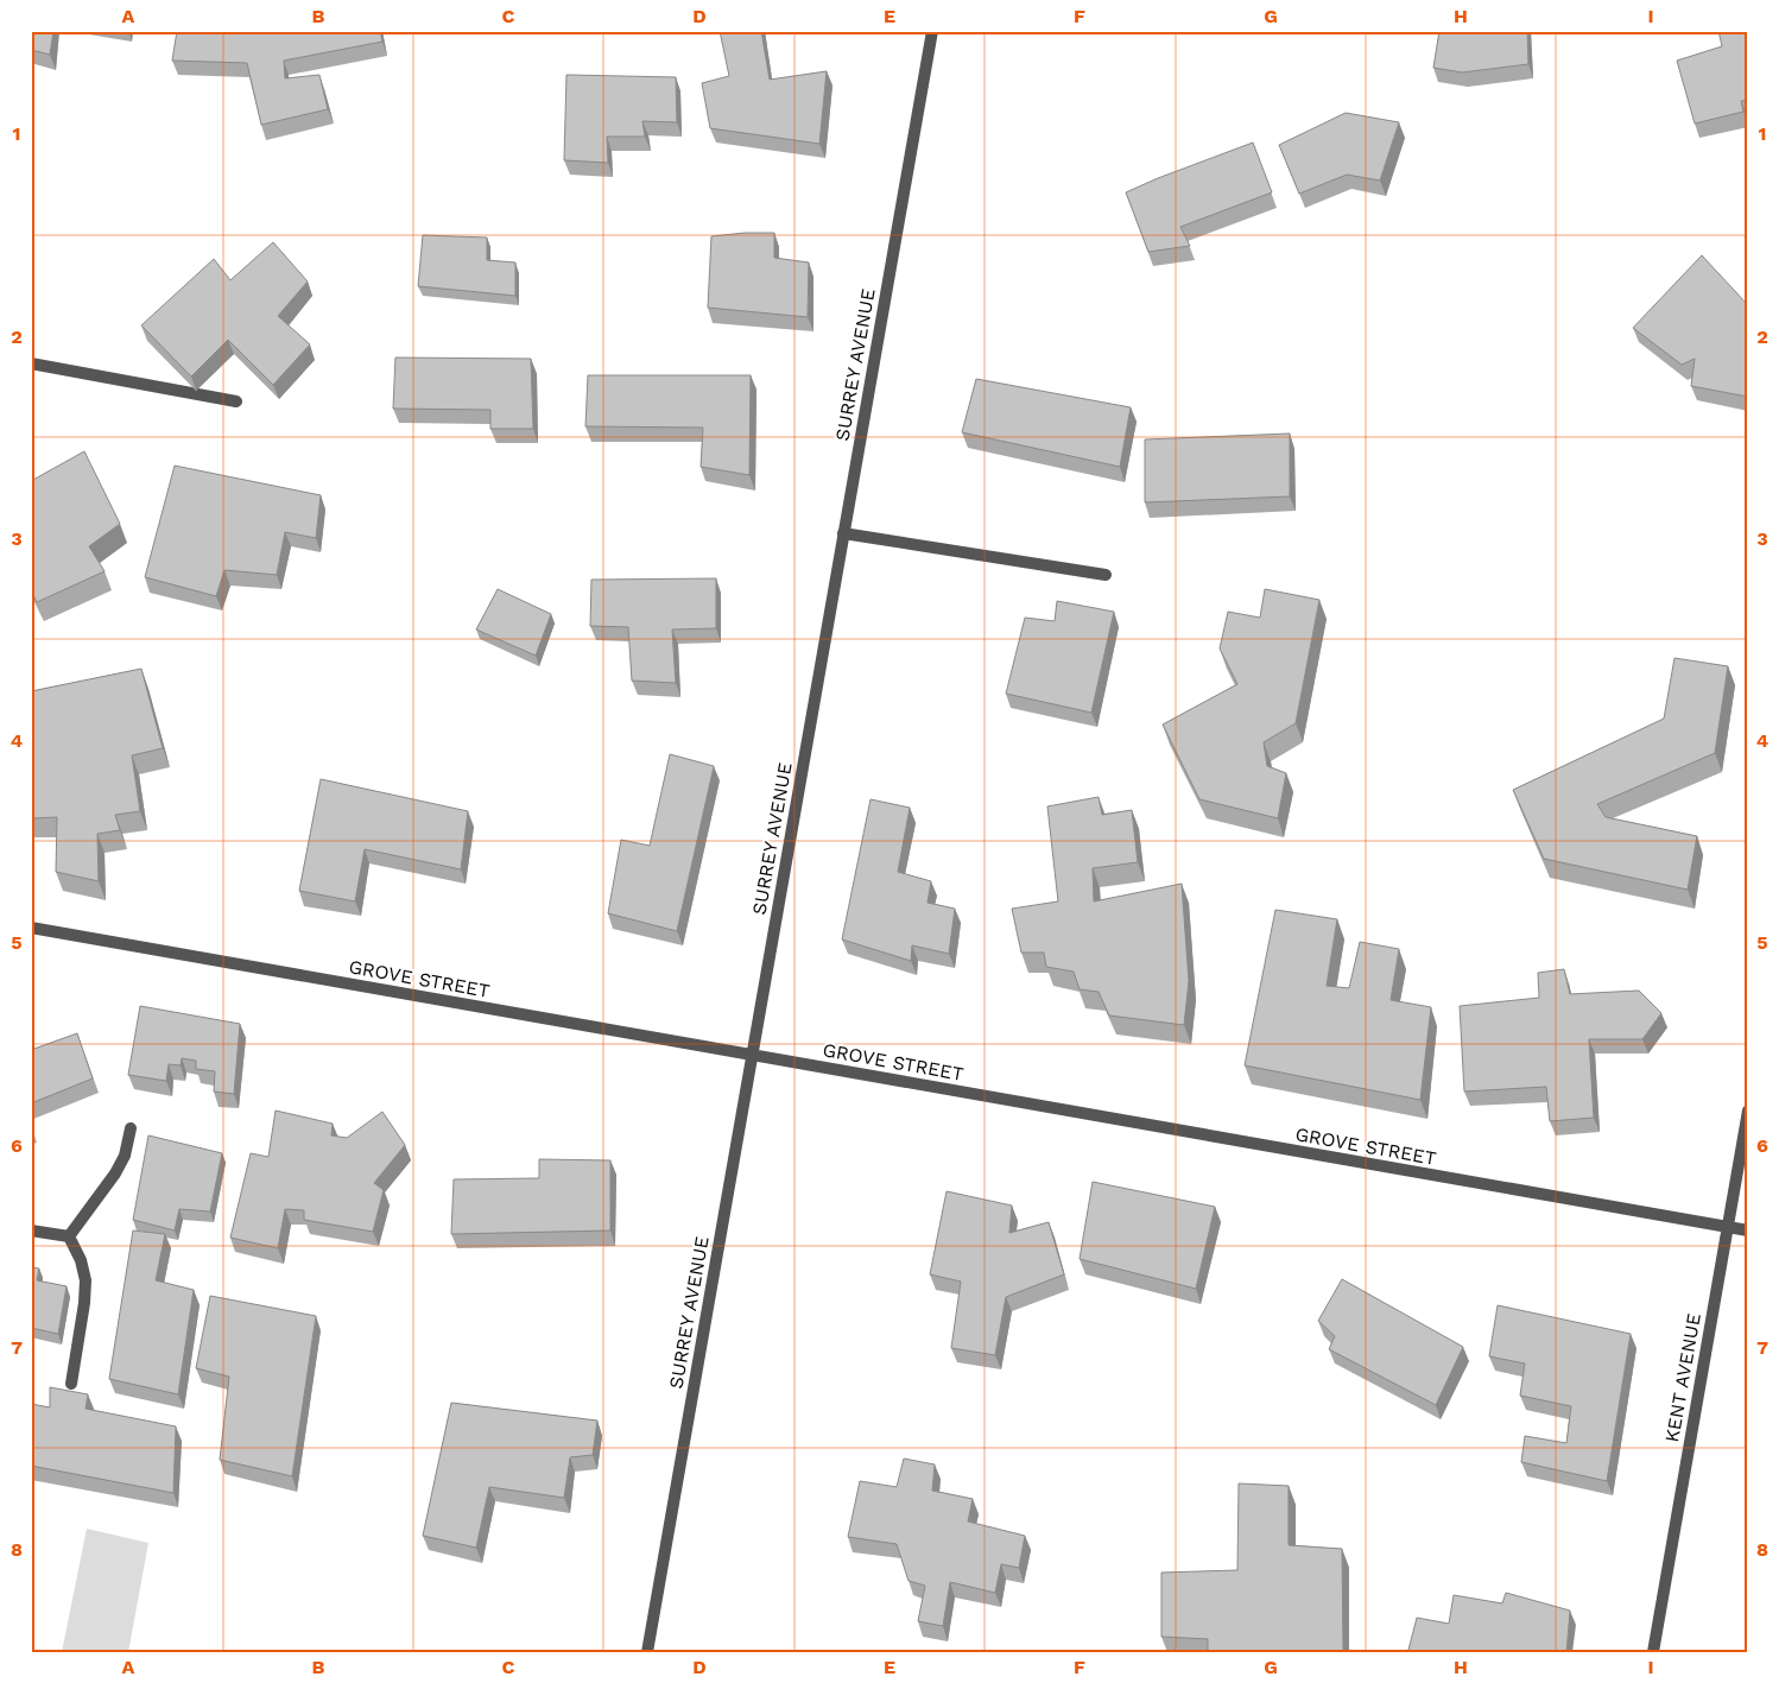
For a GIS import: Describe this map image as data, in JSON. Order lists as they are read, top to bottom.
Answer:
{
  "streets": {
    "street": ["SURREY AVENUE", "GROVE STREET", "KENT AVENUE"]
  },
  "crossings": [
    ["SURREY AVENUE", "GROVE STREET"],
    ["GROVE STREET", "KENT AVENUE"]
  ],
  "grid": {
    "columns": [
      "A",
      "B",
      "C",
      "D",
      "E",
      "F",
      "G",
      "H",
      "I"
    ],
    "rows": [
      "1",
      "2",
      "3",
      "4",
      "5",
      "6",
      "7",
      "8"
    ]
  }
}
